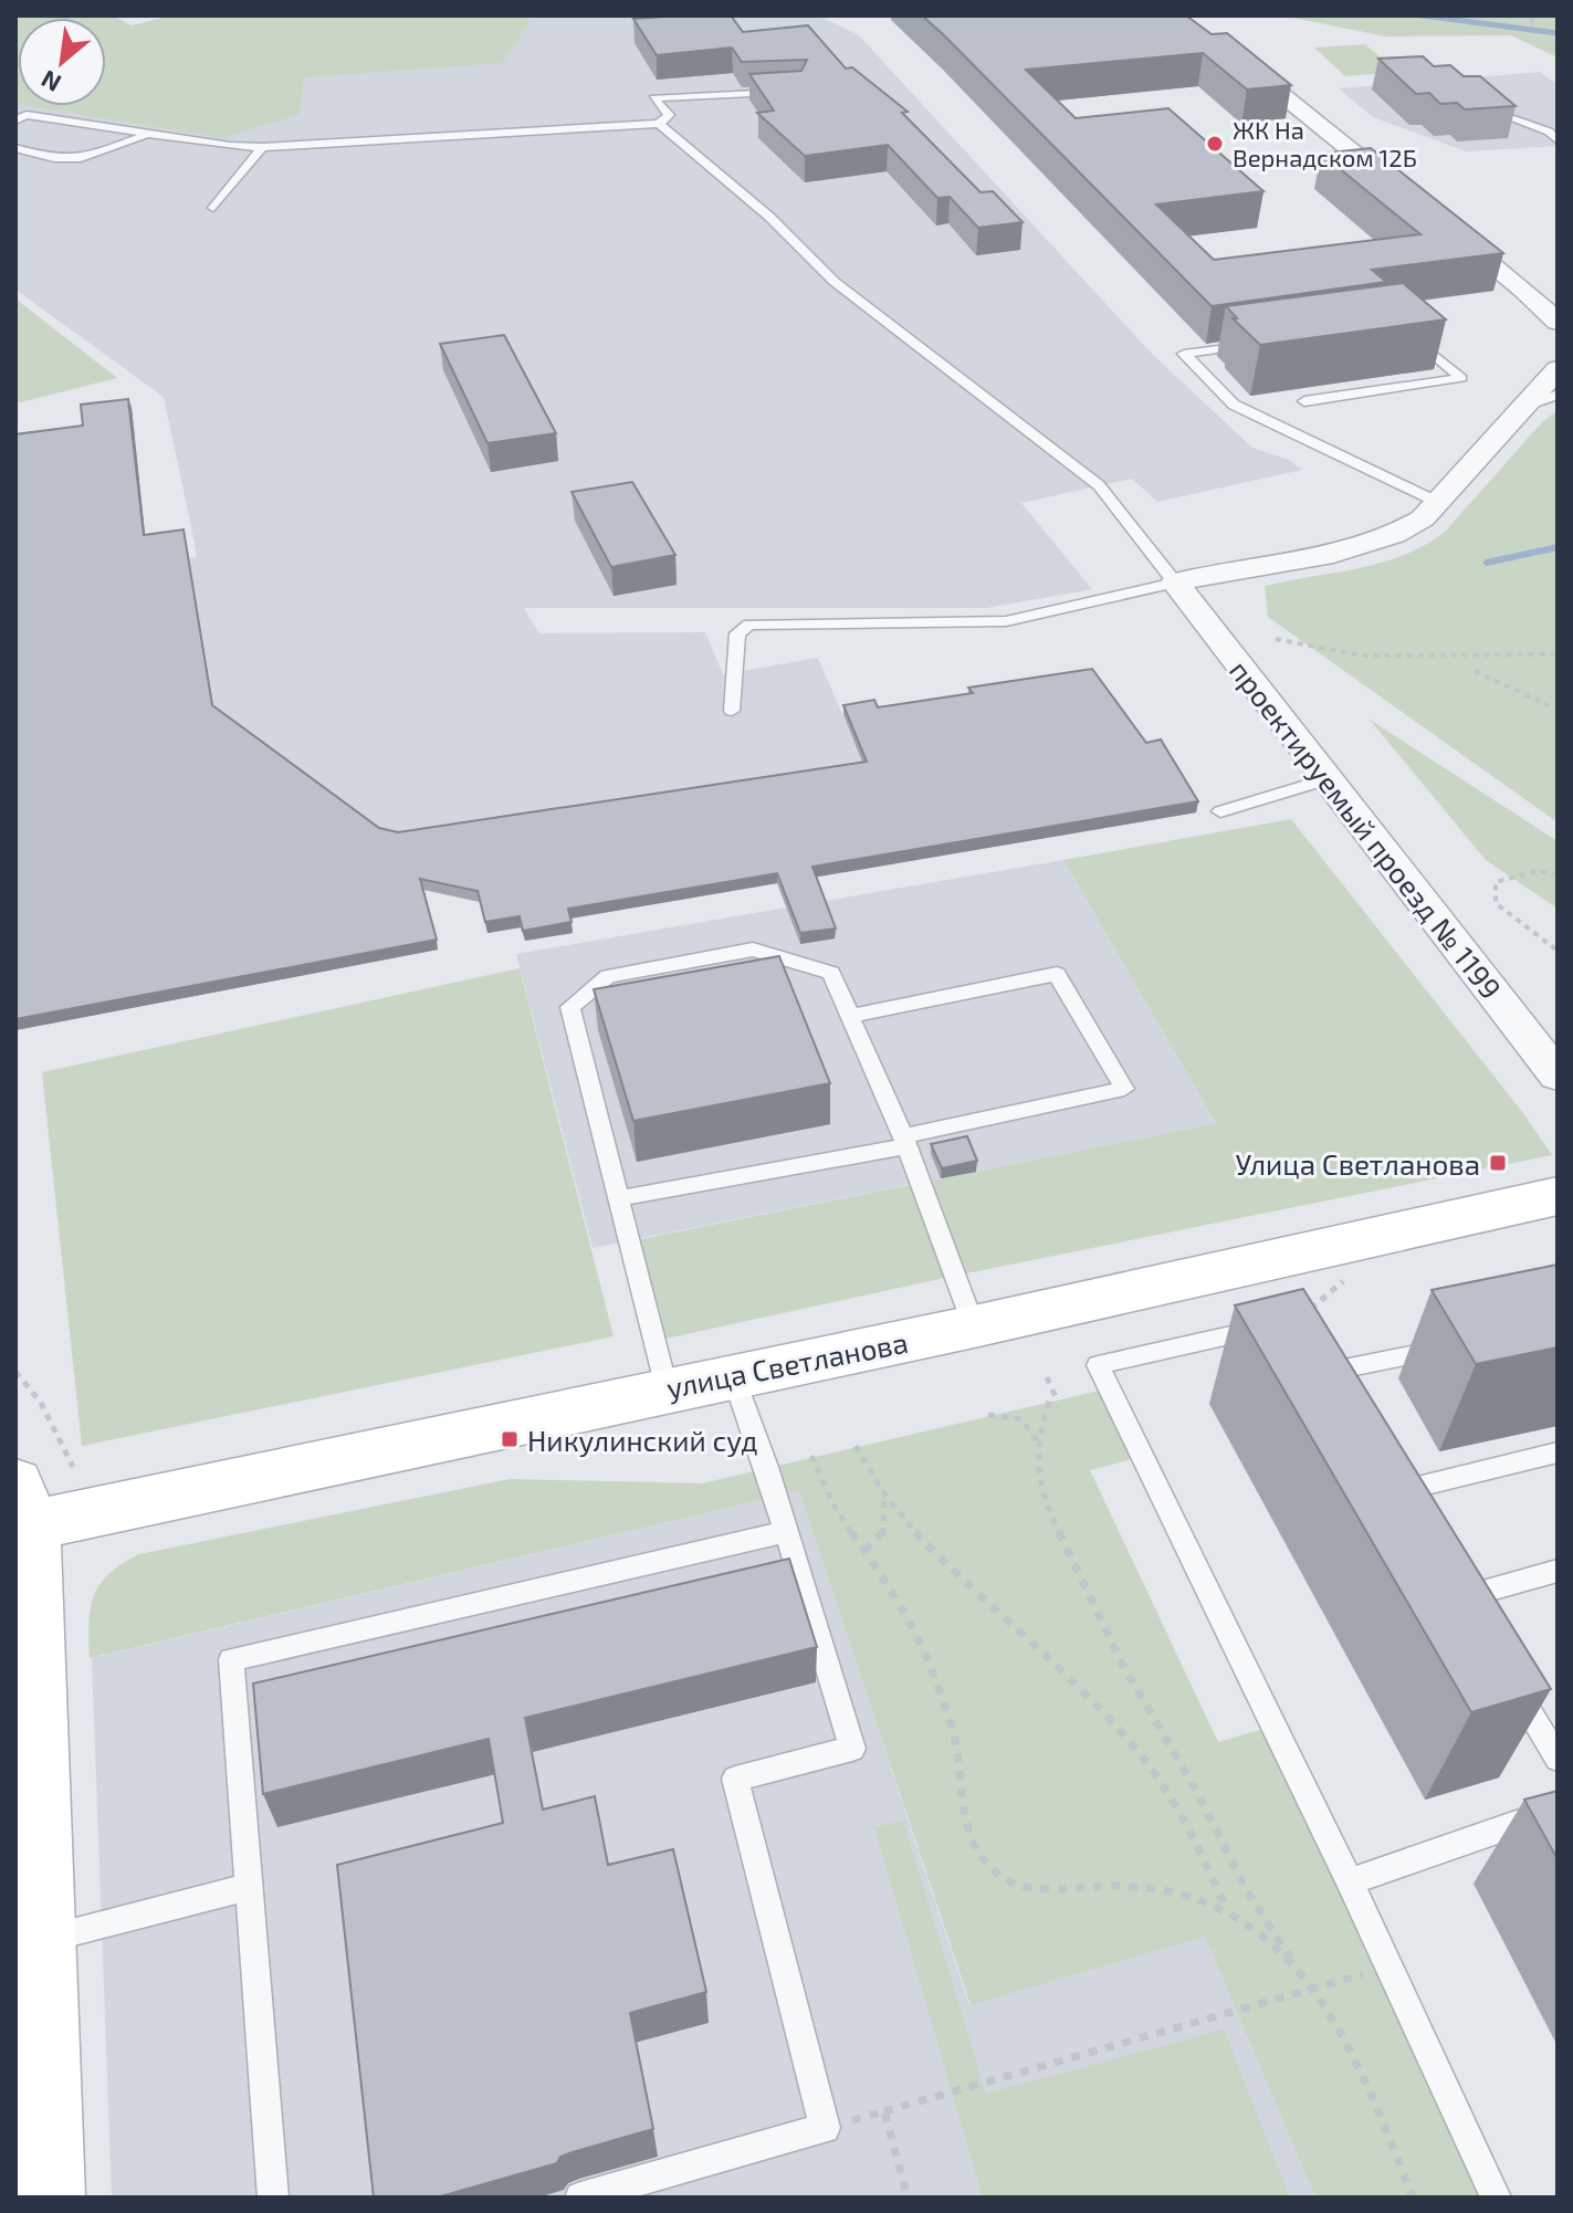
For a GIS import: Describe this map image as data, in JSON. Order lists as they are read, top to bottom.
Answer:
{
  "streets": {
    "street": ["проектируемый проезд № 1199", "улица Светланова"]
  },
  "places": {
    "other": ["ЖК На Вернадском 12Б"],
    "transit": ["Улица Светланова", "Никулинский суд"]
  },
  "north": "bottom left"
}
